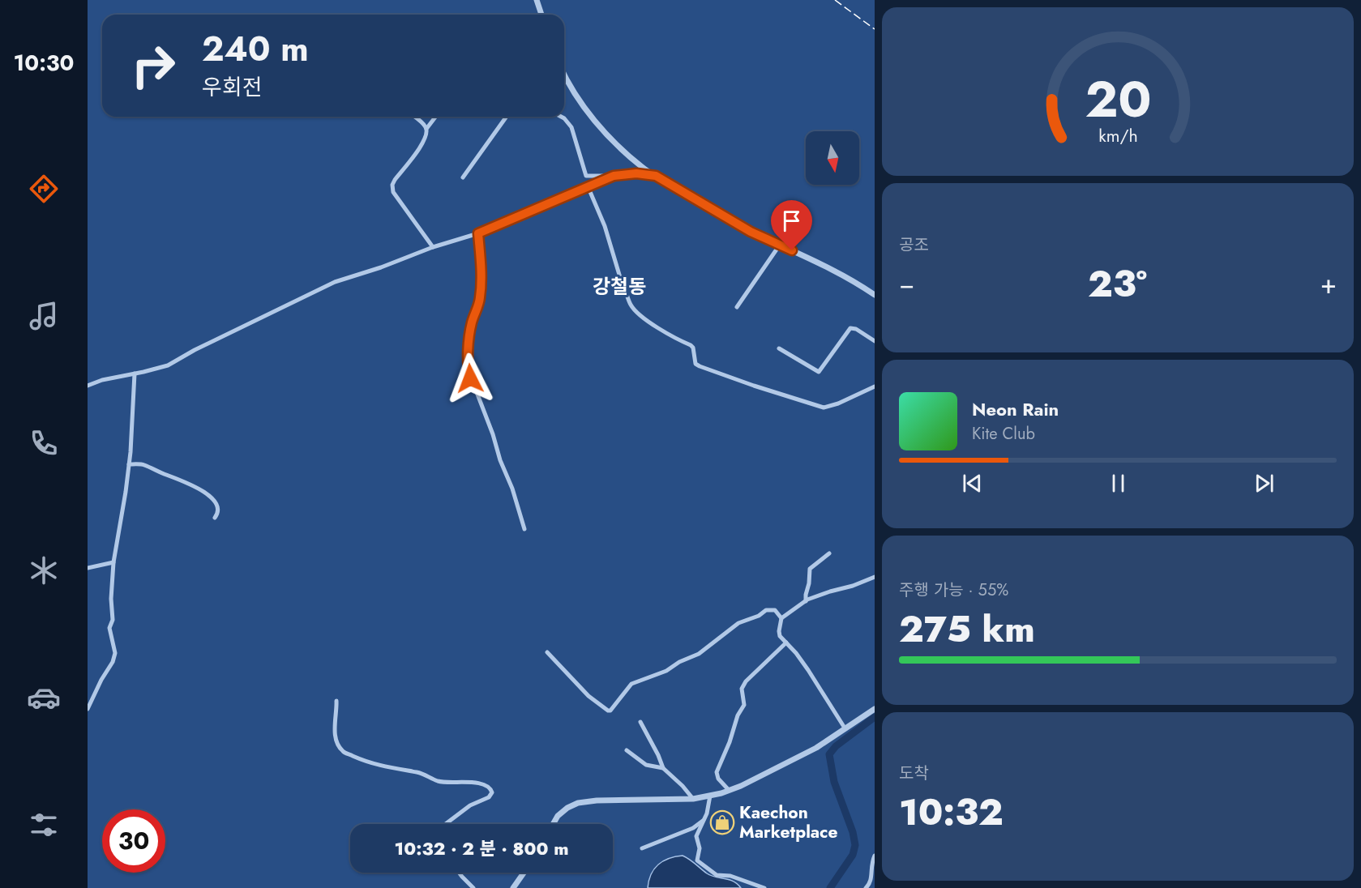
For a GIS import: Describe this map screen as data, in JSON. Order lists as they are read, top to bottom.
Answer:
{
  "districts": ["강철동"],
  "places": {
    "shop": ["Kaechon Marketplace"]
  },
  "north": "bottom",
  "page": {
    "tabs": "10:30",
    "turn": ["240 m", "우회전"],
    "tile": [
      "공조",
      ["주행 가능 · 55%", "275 km"],
      ["도착", "10:32"]
    ],
    "heat": ["−", "23°", "+"],
    "song": ["Neon Rain", "Kite Club"],
    "limit": "30",
    "trip": "10:32 · 2 분 · 800 m",
    "gauge": ["20", "km/h"]
  }
}
